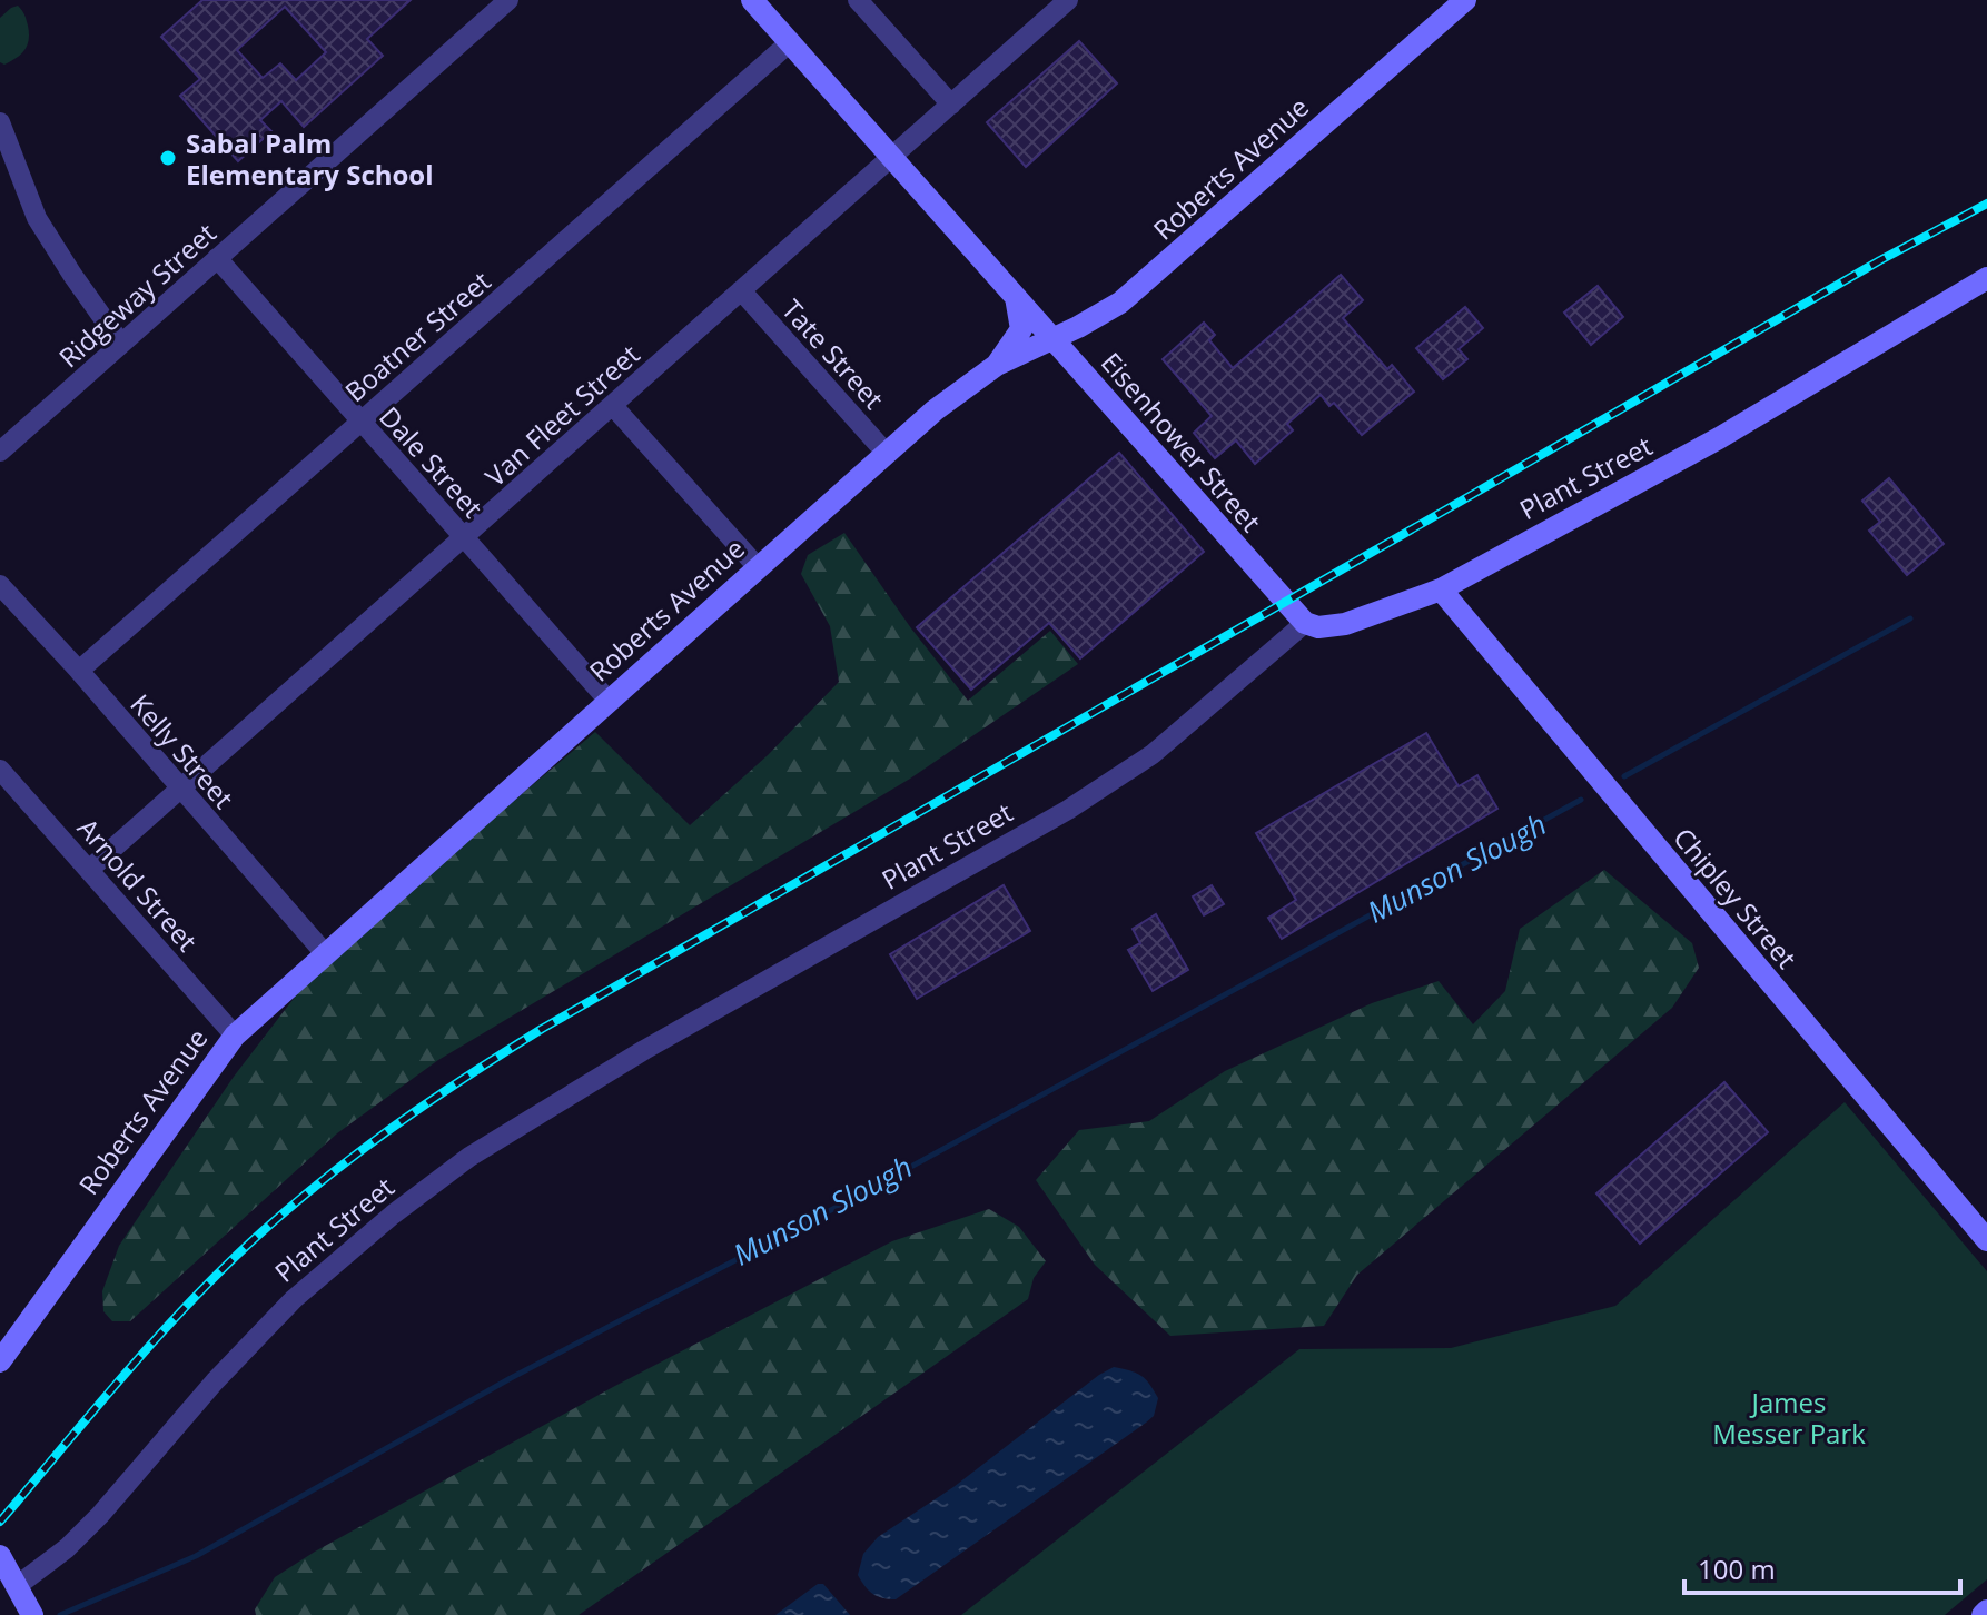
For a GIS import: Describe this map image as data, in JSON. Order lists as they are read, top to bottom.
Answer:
{
  "streets": {
    "street": [
      "Roberts Avenue",
      "Ridgeway Street",
      "Boatner Street",
      "Tate Street",
      "Van Fleet Street",
      "Eisenhower Street",
      "Dale Street",
      "Plant Street",
      "Kelly Street",
      "Arnold Street",
      "Chipley Street"
    ]
  },
  "crossings": [
    ["Roberts Avenue", "Tate Street"],
    ["Roberts Avenue", "Eisenhower Street"],
    ["Roberts Avenue", "Dale Street"],
    ["Roberts Avenue", "Kelly Street"],
    ["Roberts Avenue", "Arnold Street"],
    ["Ridgeway Street", "Dale Street"],
    ["Boatner Street", "Eisenhower Street"],
    ["Boatner Street", "Dale Street"],
    ["Boatner Street", "Kelly Street"],
    ["Tate Street", "Van Fleet Street"],
    ["Van Fleet Street", "Eisenhower Street"],
    ["Van Fleet Street", "Dale Street"],
    ["Van Fleet Street", "Kelly Street"],
    ["Van Fleet Street", "Arnold Street"],
    ["Eisenhower Street", "Plant Street"],
    ["Plant Street", "Chipley Street"]
  ],
  "water": ["Munson Slough"],
  "parks": ["James Messer Park"],
  "places": ["Sabal Palm Elementary School"],
  "scale_bar": "100 m"
}
